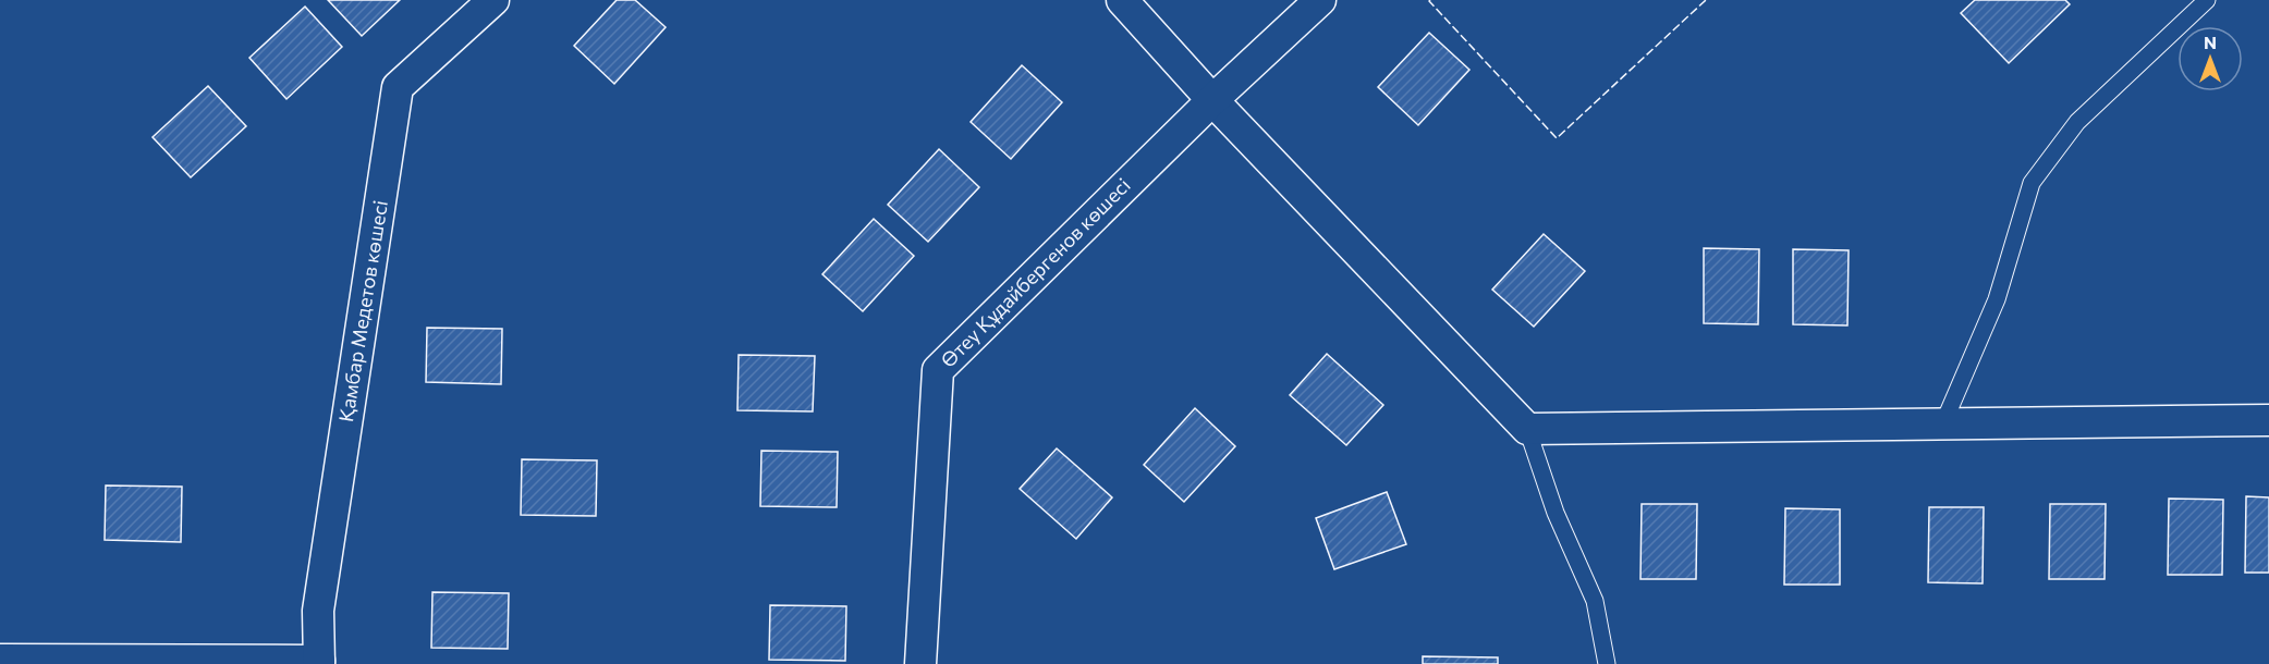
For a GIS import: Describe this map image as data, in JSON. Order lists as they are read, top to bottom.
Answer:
{
  "streets": {
    "street": ["Өтеу Құдайбергенов көшесі", "Қамбар Медетов көшесі"]
  },
  "north": "top"
}
